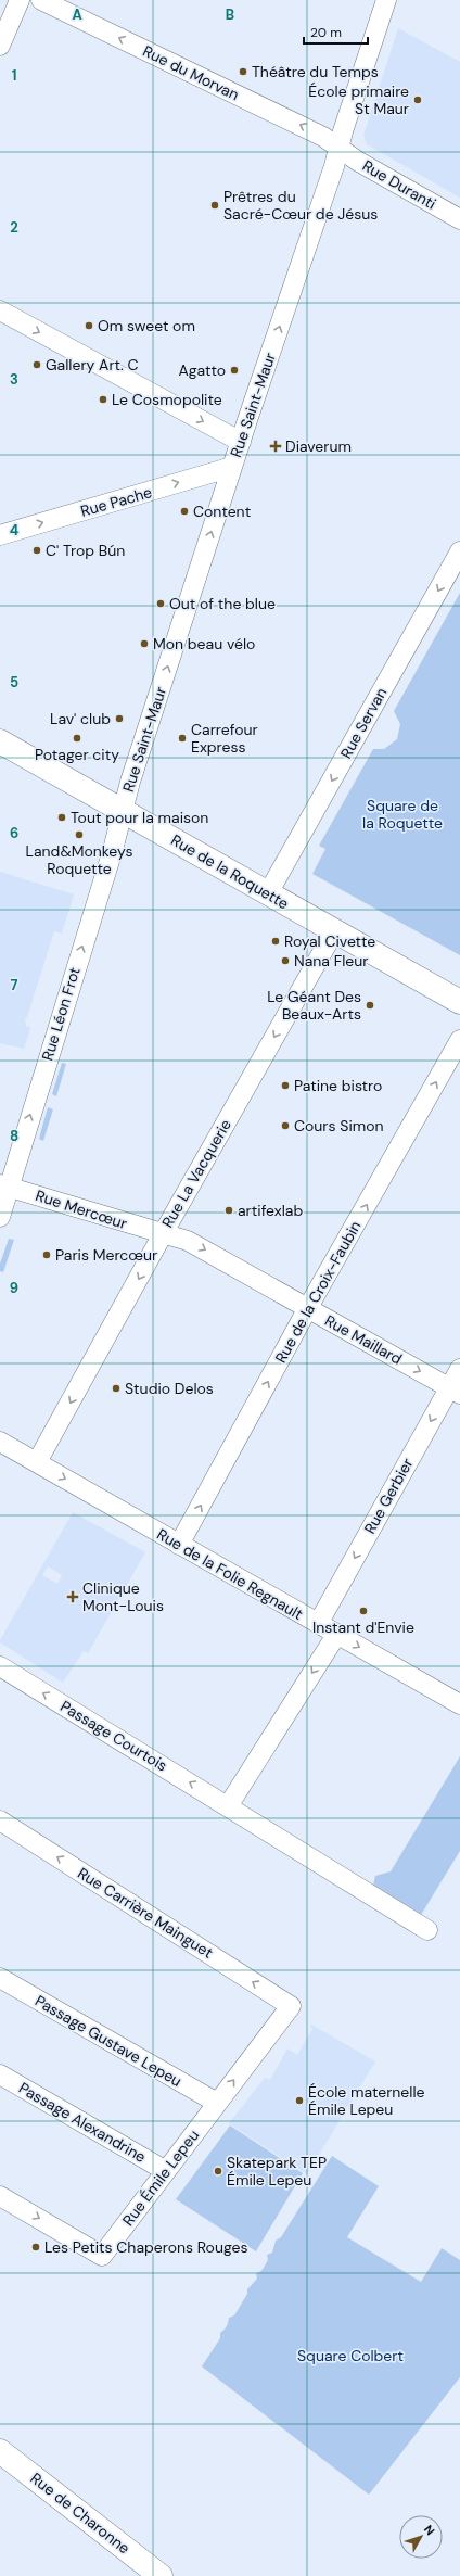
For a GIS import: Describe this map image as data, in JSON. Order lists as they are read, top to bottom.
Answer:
{
  "streets": {
    "street": [
      "Rue du Morvan",
      "Rue Duranti",
      "Rue Saint-Maur",
      "Rue Pache",
      "Rue Servan",
      "Rue de la Roquette",
      "Rue Léon Frot",
      "Rue La Vacquerie",
      "Rue Mercœur",
      "Rue de la Croix-Faubin",
      "Rue Maillard",
      "Rue Gerbier",
      "Rue de la Folie Regnault",
      "Passage Courtois",
      "Rue Carrière Mainguet",
      "Passage Gustave Lepeu",
      "Passage Alexandrine",
      "Rue Émile Lepeu",
      "Rue de Charonne"
    ]
  },
  "crossings": [
    ["Rue du Morvan", "Rue Duranti"],
    ["Rue du Morvan", "Rue Saint-Maur"],
    ["Rue Duranti", "Rue Saint-Maur"],
    ["Rue Saint-Maur", "Rue Pache"],
    ["Rue Saint-Maur", "Rue de la Roquette"],
    ["Rue Saint-Maur", "Rue Léon Frot"],
    ["Rue Servan", "Rue de la Roquette"],
    ["Rue de la Roquette", "Rue Léon Frot"],
    ["Rue de la Roquette", "Rue La Vacquerie"],
    ["Rue Léon Frot", "Rue Mercœur"],
    ["Rue La Vacquerie", "Rue Mercœur"],
    ["Rue La Vacquerie", "Rue Maillard"],
    ["Rue La Vacquerie", "Rue de la Folie Regnault"],
    ["Rue Mercœur", "Rue Maillard"],
    ["Rue de la Croix-Faubin", "Rue Maillard"],
    ["Rue de la Croix-Faubin", "Rue de la Folie Regnault"],
    ["Rue Maillard", "Rue Gerbier"],
    ["Rue Gerbier", "Rue de la Folie Regnault"],
    ["Rue Carrière Mainguet", "Rue Émile Lepeu"],
    ["Passage Gustave Lepeu", "Rue Émile Lepeu"],
    ["Passage Alexandrine", "Rue Émile Lepeu"]
  ],
  "one_way": [
    "Rue du Morvan",
    "Rue Saint-Maur",
    "Rue Pache",
    "Rue Servan",
    "Rue Léon Frot",
    "Rue La Vacquerie",
    "Rue de la Croix-Faubin",
    "Rue Maillard",
    "Rue Gerbier",
    "Rue de la Folie Regnault",
    "Passage Courtois",
    "Rue Carrière Mainguet"
  ],
  "parks": ["Square de la Roquette", "Square Colbert"],
  "places": {
    "other": [
      "Théâtre du Temps",
      "École primaire St Maur",
      "Prêtres du Sacré-Cœur de Jésus",
      "Om sweet om",
      "Gallery Art. C",
      "Agatto",
      "Le Cosmopolite",
      "Content",
      "C' Trop Bún",
      "Out of the blue",
      "Mon beau vélo",
      "Lav' club",
      "Potager city",
      "Carrefour Express",
      "Tout pour la maison",
      "Land&Monkeys Roquette",
      "Royal Civette",
      "Nana Fleur",
      "Le Géant Des Beaux-Arts",
      "Patine bistro",
      "Cours Simon",
      "artifexlab",
      "Paris Mercœur",
      "Studio Delos",
      "Instant d'Envie",
      "École maternelle Émile Lepeu",
      "Skatepark TEP Émile Lepeu",
      "Les Petits Chaperons Rouges"
    ],
    "health": ["Diaverum", "Clinique Mont-Louis"]
  },
  "scale_bar": "20 m",
  "north": "top right",
  "grid": {
    "columns": ["A", "B"],
    "rows": [
      "1",
      "2",
      "3",
      "4",
      "5",
      "6",
      "7",
      "8",
      "9"
    ]
  }
}
